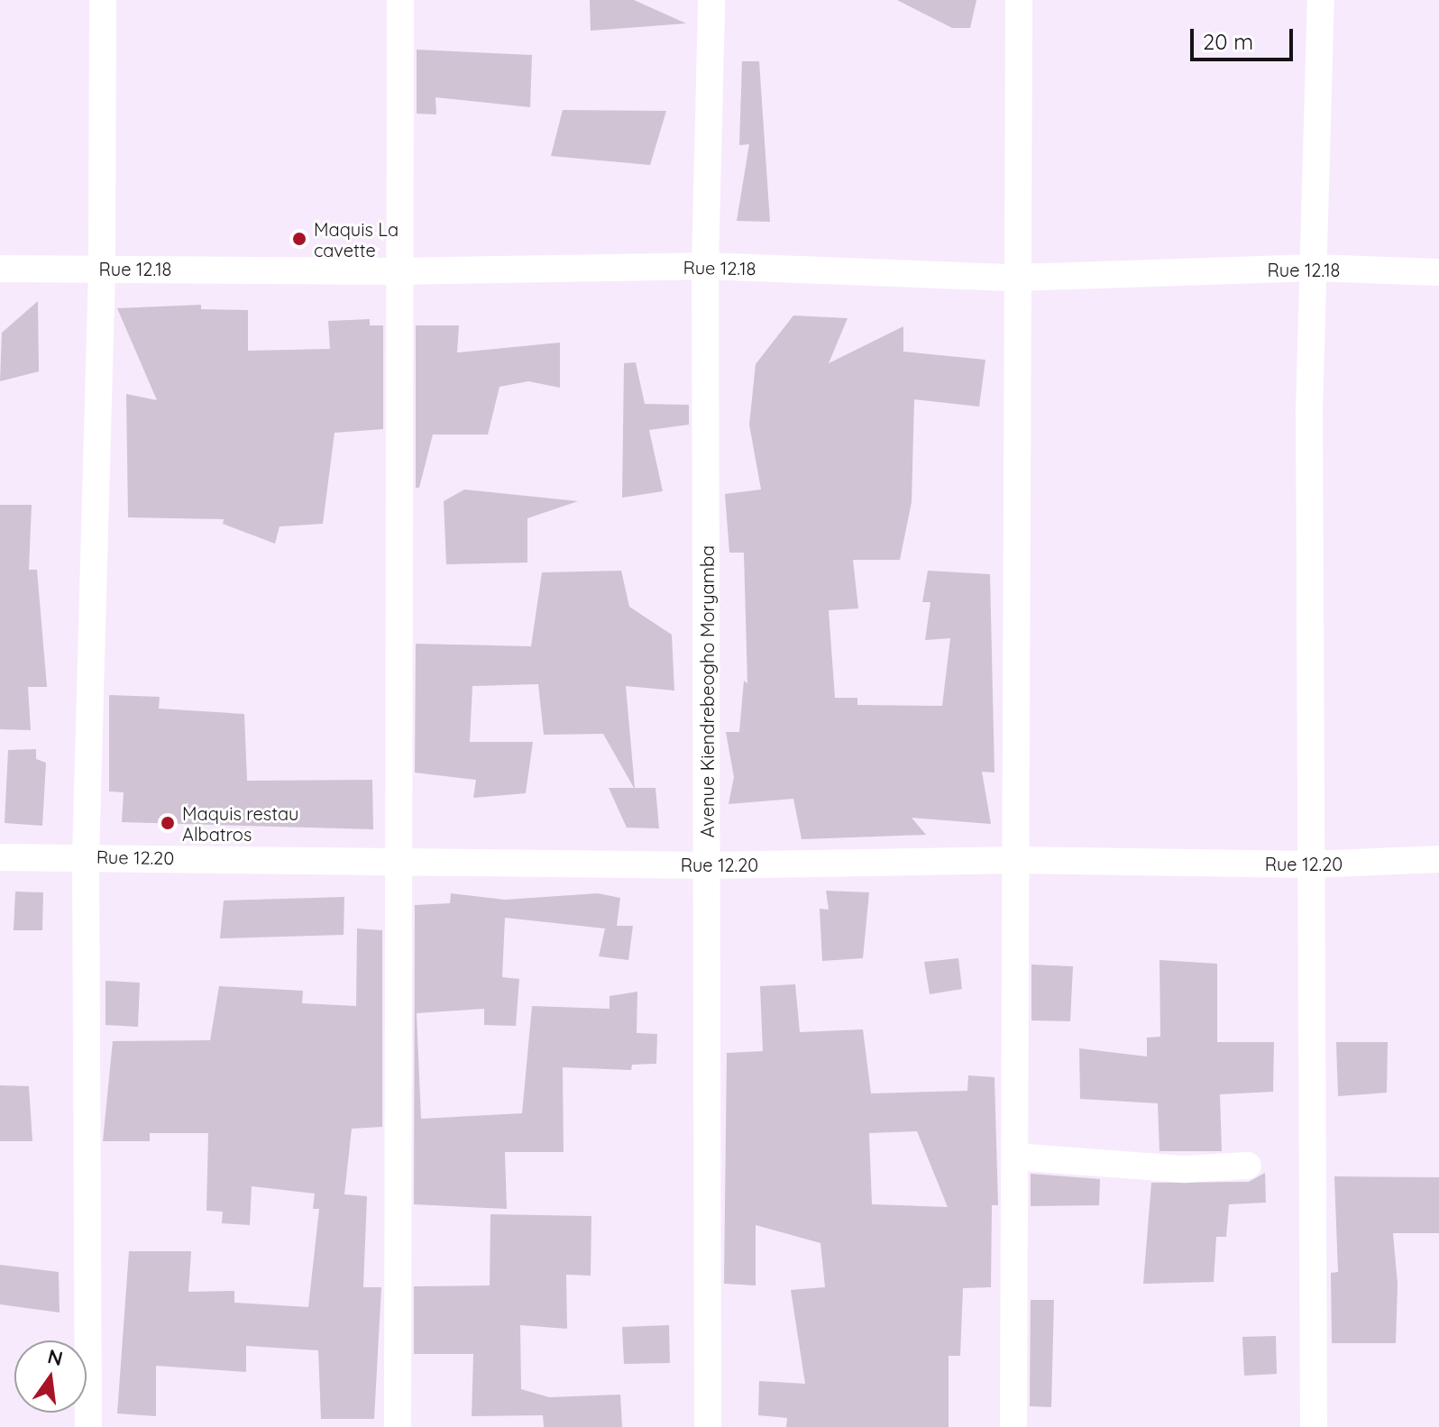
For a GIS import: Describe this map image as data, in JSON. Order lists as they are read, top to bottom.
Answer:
{
  "streets": {
    "street": ["Rue 12.18", "Avenue Kiendrebeogho Moryamba", "Rue 12.20"]
  },
  "crossings": [
    ["Rue 12.18", "Avenue Kiendrebeogho Moryamba"],
    ["Avenue Kiendrebeogho Moryamba", "Rue 12.20"]
  ],
  "places": ["Maquis La cavette", "Maquis restau Albatros"],
  "scale_bar": "20 m",
  "north": "top"
}
